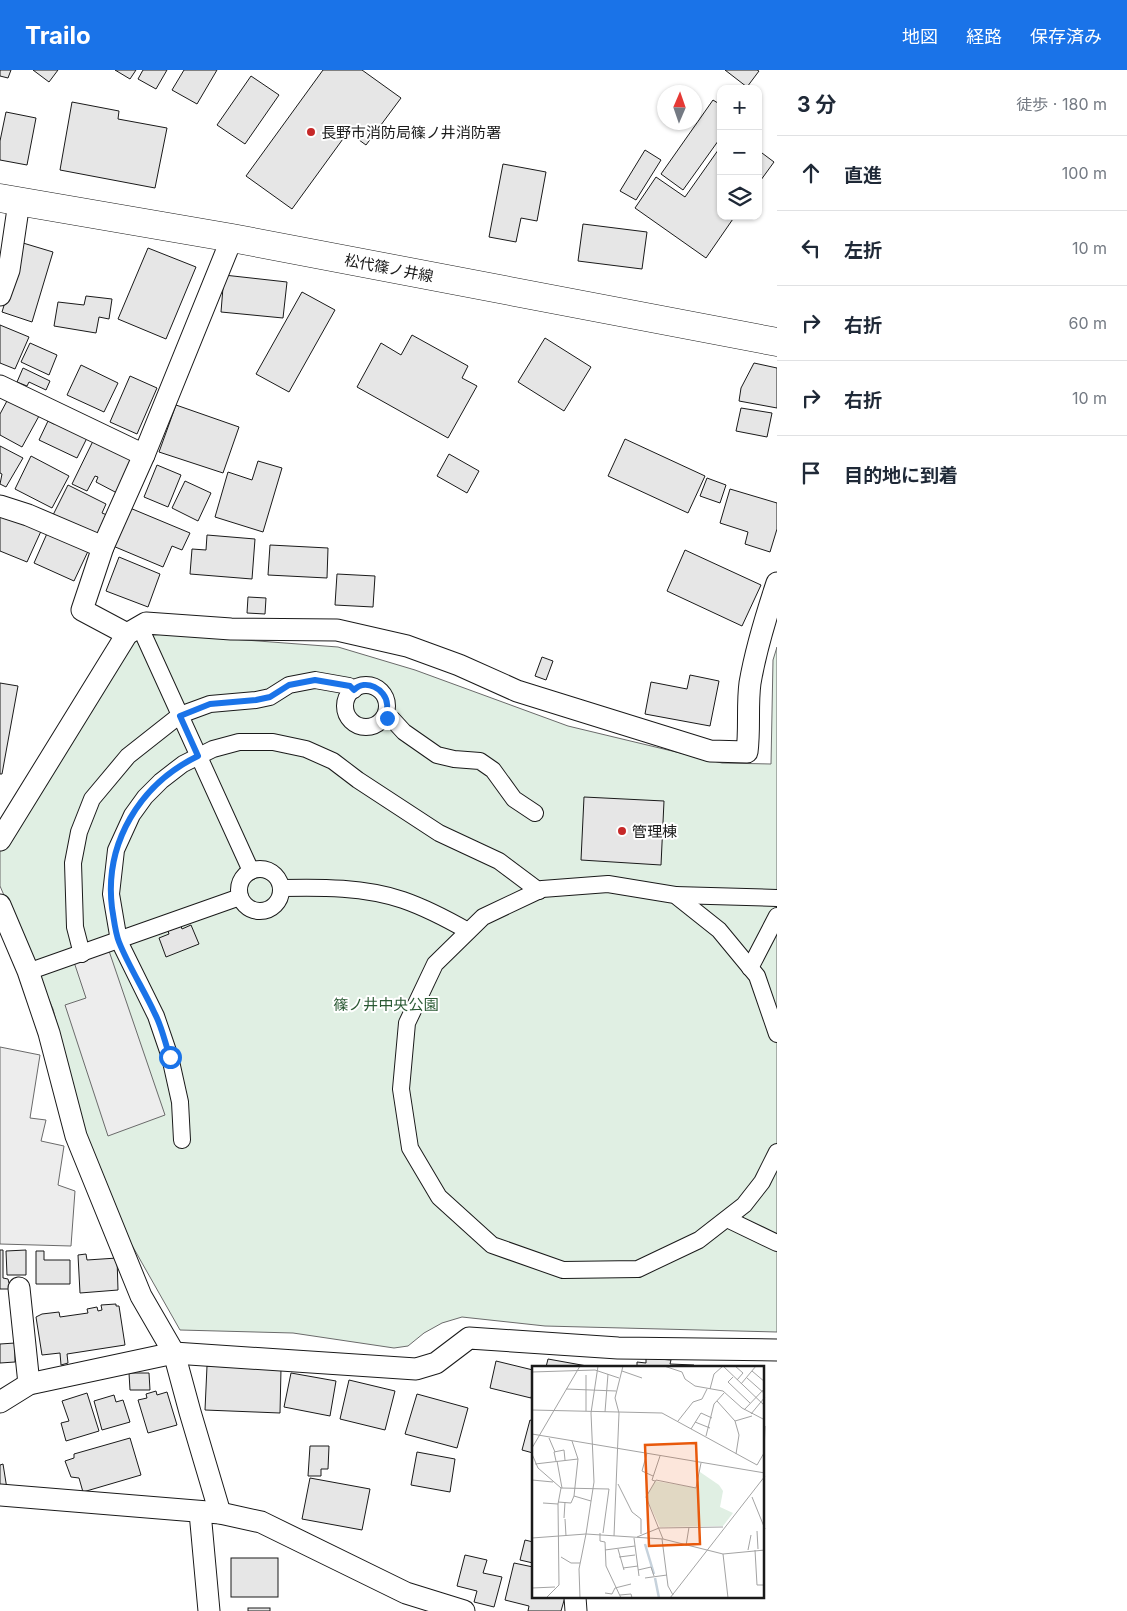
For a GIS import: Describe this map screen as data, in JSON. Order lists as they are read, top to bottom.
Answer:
{
  "streets": {
    "main road": ["松代篠ノ井線"]
  },
  "parks": ["篠ノ井中央公園"],
  "places": ["長野市消防局篠ノ井消防署", "管理棟"],
  "north": "top",
  "page": {
    "header": "Trailo",
    "nav": ["地図", "経路", "保存済み"],
    "heading": ["3 分", "徒歩 · 180 m"],
    "map_buttons": ["+", "−"],
    "list": [
      ["直進", "100 m"],
      ["左折", "10 m"],
      ["右折", "60 m"],
      ["右折", "10 m"],
      "目的地に到着"
    ]
  }
}
